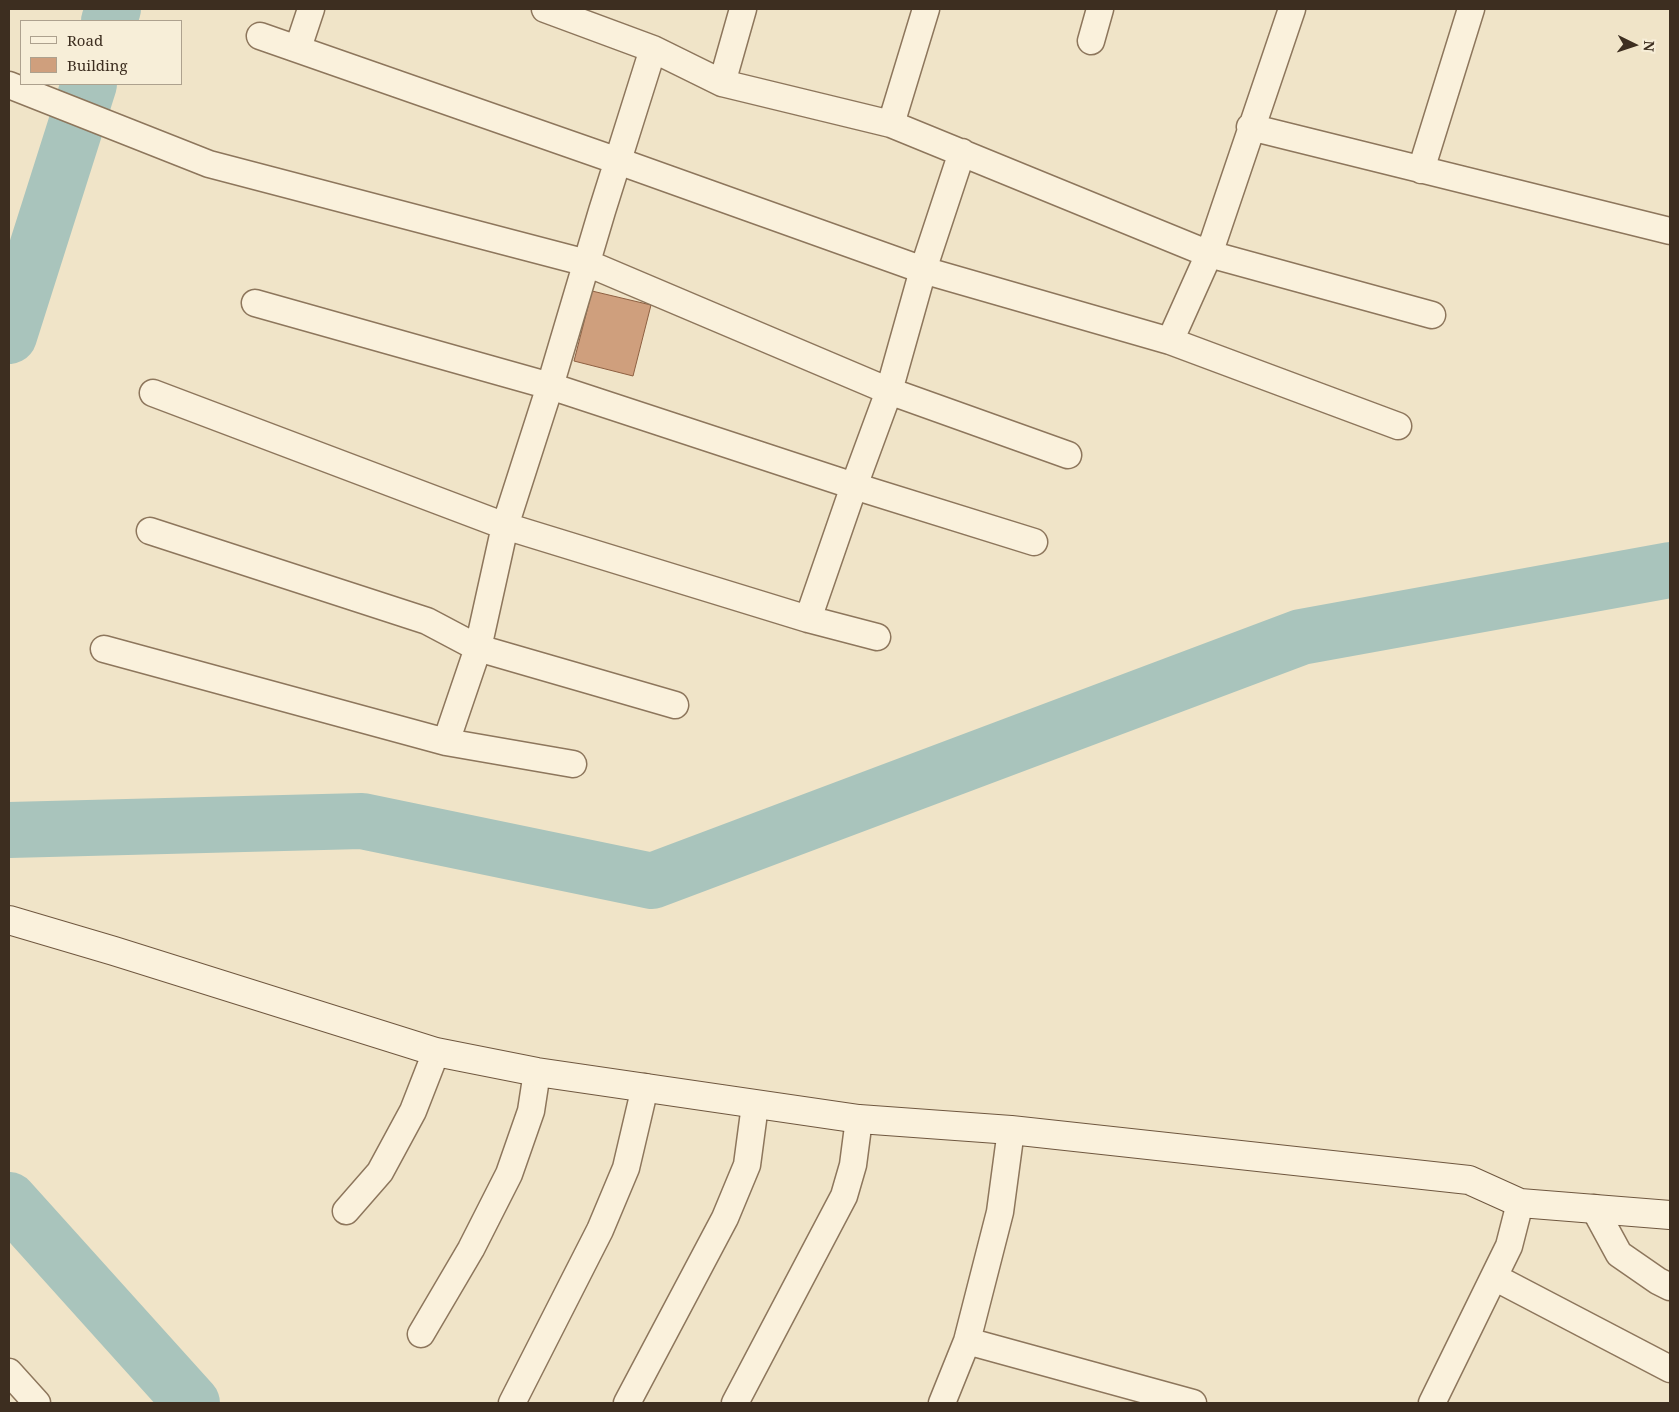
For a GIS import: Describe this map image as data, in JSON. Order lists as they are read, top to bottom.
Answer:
{
  "legend": ["Road", "Building"],
  "north": "right"
}
